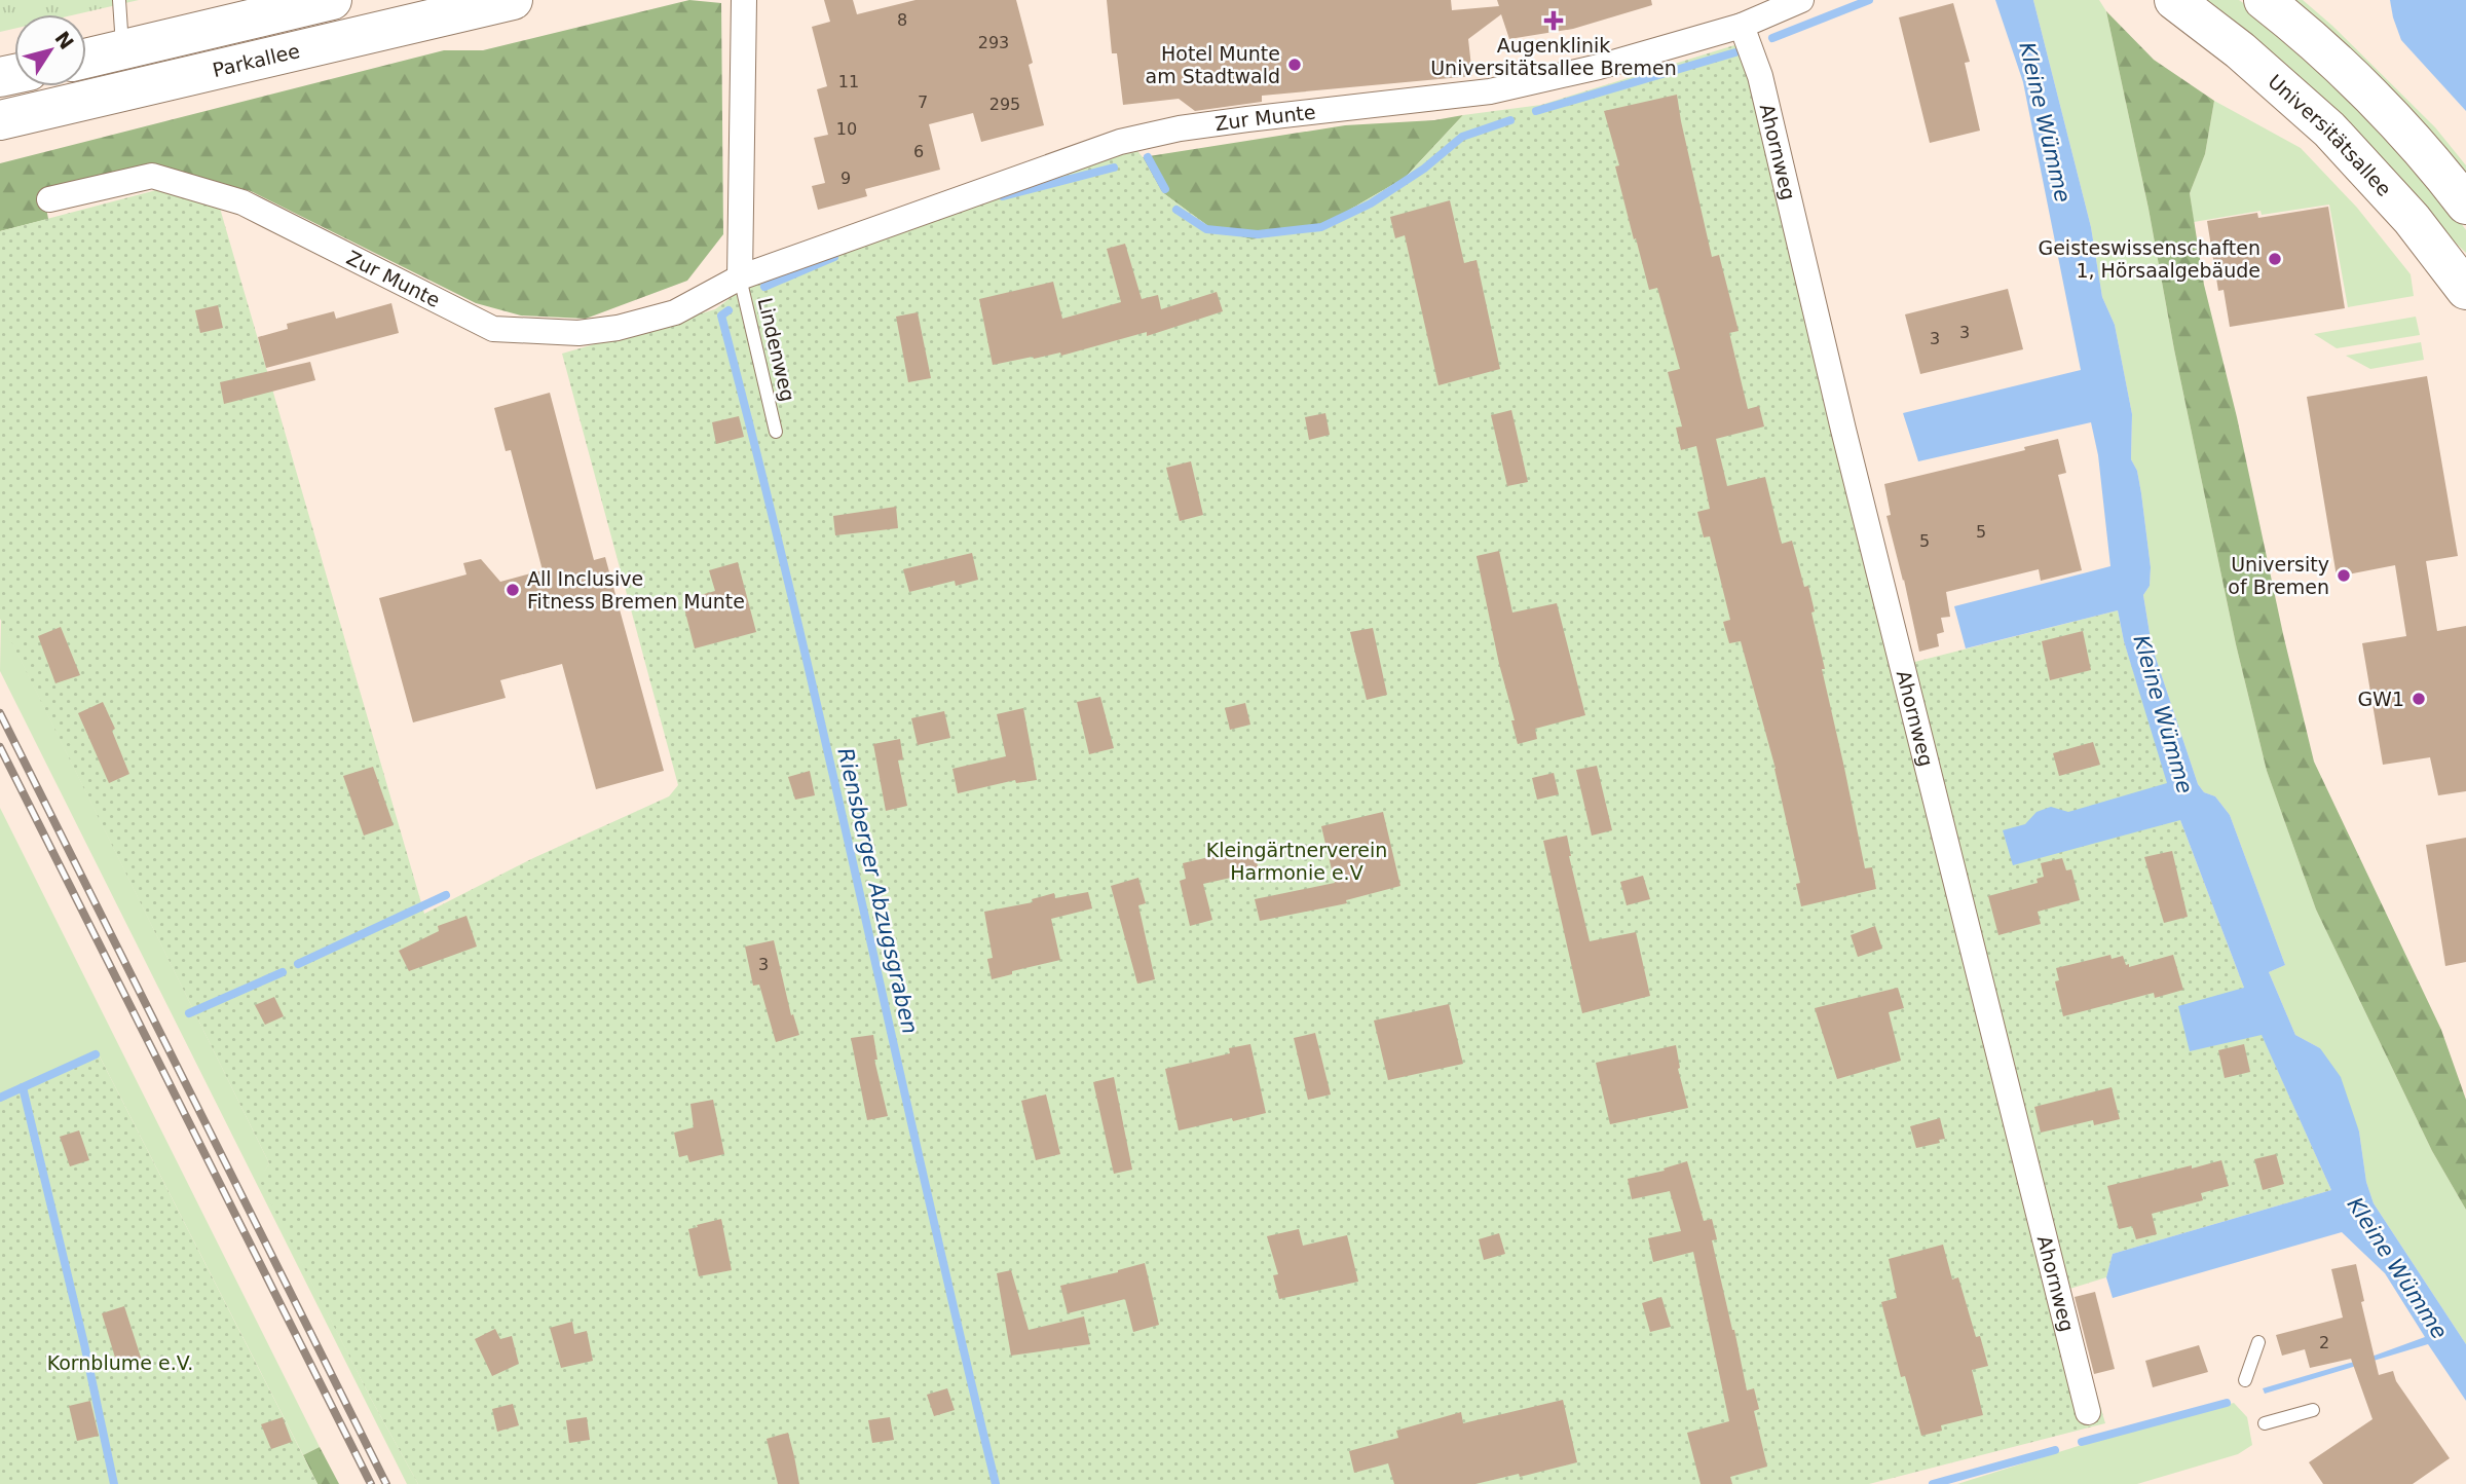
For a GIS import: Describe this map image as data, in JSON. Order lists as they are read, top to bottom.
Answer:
{
  "streets": {
    "main road": ["Parkallee", "Universitätsallee"],
    "street": ["Zur Munte", "Ahornweg"],
    "lane": ["Lindenweg"]
  },
  "crossings": [
    ["Zur Munte", "Ahornweg"],
    ["Zur Munte", "Lindenweg"]
  ],
  "water": ["Kleine Wümme", "Riensberger Abzugsgraben"],
  "parks": ["Kleingärtnerverein Harmonie e.V", "Kornblume e.V."],
  "places": {
    "health": ["Augenklinik Universitätsallee Bremen"],
    "other": [
      "Hotel Munte am Stadtwald",
      "Geisteswissenschaften 1, Hörsaalgebäude",
      "University of Bremen",
      "All Inclusive Fitness Bremen Munte",
      "GW1"
    ]
  },
  "house_numbers": [
    "8",
    "293",
    "11",
    "7",
    "295",
    "10",
    "6",
    "9",
    "3",
    "3",
    "5",
    "5",
    "3",
    "2"
  ],
  "north": "top right"
}
